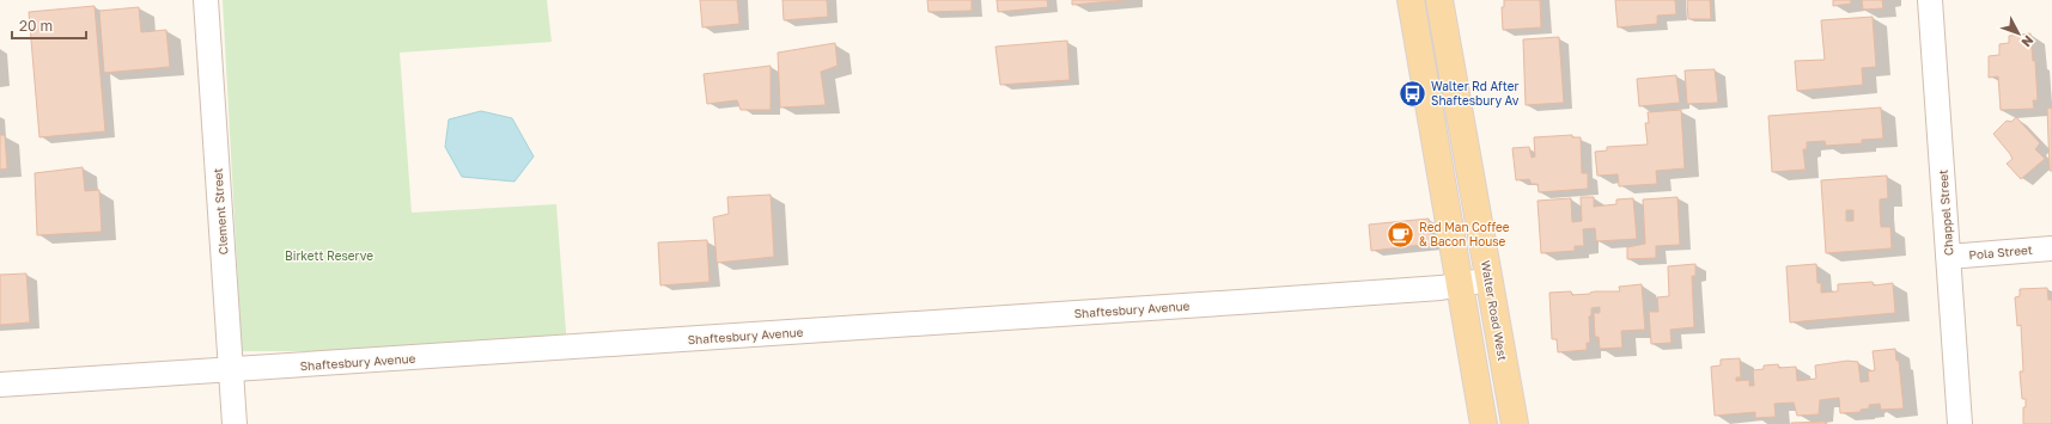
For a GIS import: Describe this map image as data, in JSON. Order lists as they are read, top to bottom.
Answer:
{
  "streets": {
    "main road": ["Walter Road West"],
    "street": [
      "Clement Street",
      "Chappel Street",
      "Pola Street",
      "Shaftesbury Avenue"
    ]
  },
  "crossings": [
    ["Clement Street", "Shaftesbury Avenue"],
    ["Chappel Street", "Pola Street"],
    ["Shaftesbury Avenue", "Walter Road West"]
  ],
  "parks": ["Birkett Reserve"],
  "places": {
    "bus stop": ["Walter Rd After Shaftesbury Av"],
    "cafe": ["Red Man Coffee & Bacon House"]
  },
  "scale_bar": "20 m",
  "north": "bottom right"
}
